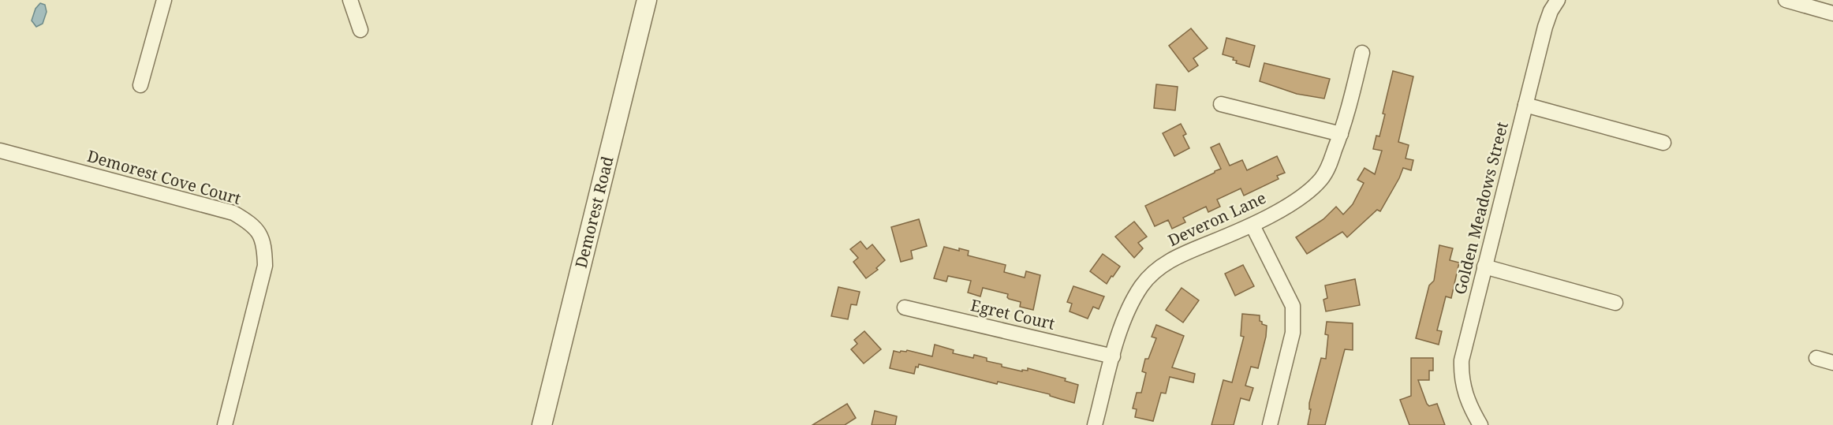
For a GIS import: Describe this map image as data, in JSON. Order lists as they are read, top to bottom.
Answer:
{
  "streets": {
    "street": [
      "Demorest Cove Court",
      "Golden Meadows Street",
      "Demorest Road",
      "Deveron Lane",
      "Egret Court"
    ]
  },
  "crossings": [
    ["Deveron Lane", "Egret Court"]
  ]
}
